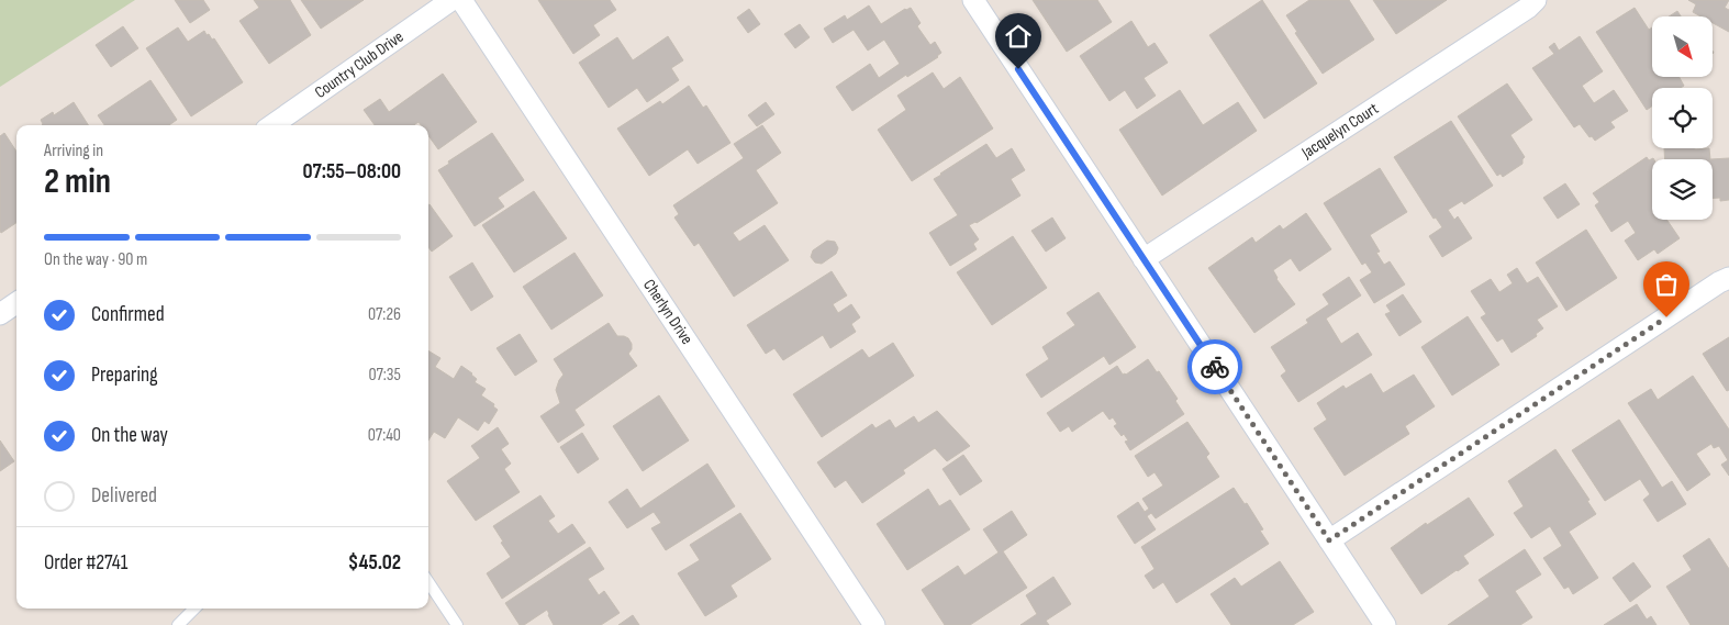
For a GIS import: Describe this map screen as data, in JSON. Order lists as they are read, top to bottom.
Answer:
{
  "streets": {
    "street": ["Country Club Drive", "Jacquelyn Court", "Cherlyn Drive"]
  },
  "north": "bottom right",
  "page": {
    "heading": ["2 min", "Arriving in", "07:55–08:00"],
    "panel": ["Order #2741", "$45.02"],
    "bar": "On the way · 90 m",
    "list": [
      ["Confirmed", "07:26"],
      ["Preparing", "07:35"],
      ["On the way", "07:40"],
      "Delivered"
    ]
  }
}
